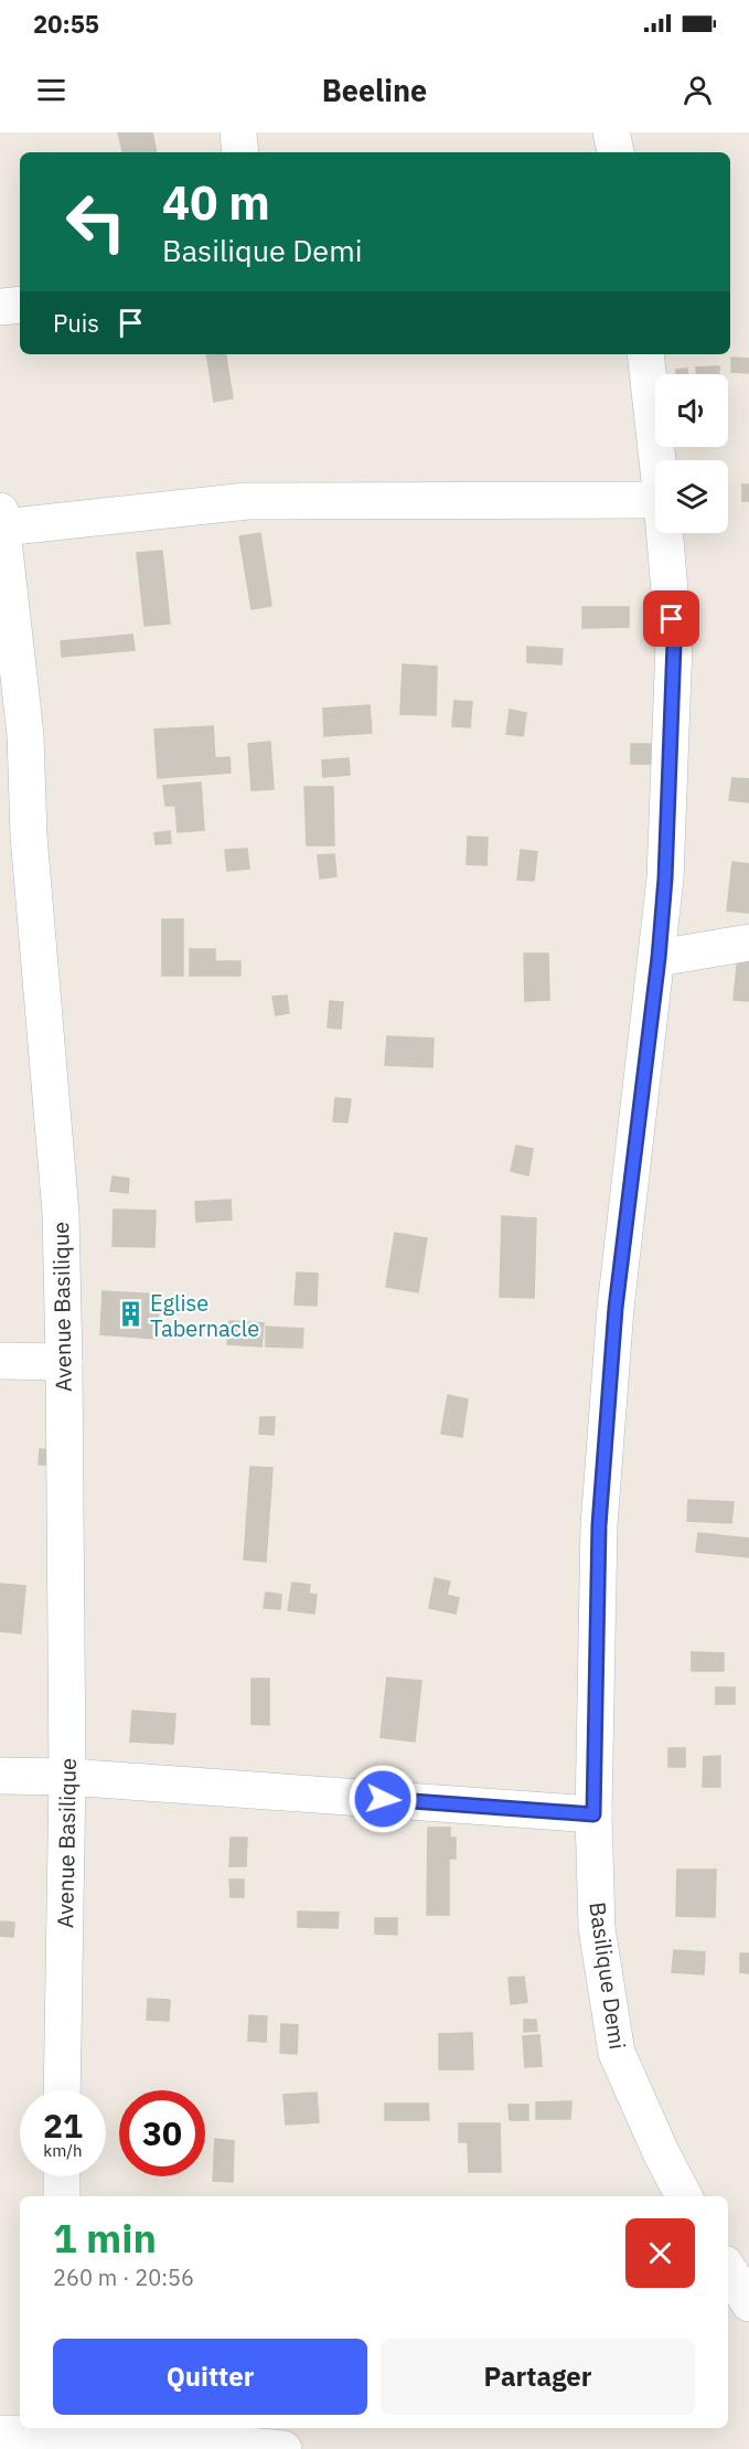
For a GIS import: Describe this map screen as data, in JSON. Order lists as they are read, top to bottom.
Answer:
{
  "streets": {
    "street": ["Avenue Basilique", "Basilique Demi"]
  },
  "places": {
    "building": ["Eglise Tabernacle"]
  },
  "page": {
    "status": "20:55",
    "header": "Beeline",
    "turn": ["40 m", "Basilique Demi"],
    "then": "Puis",
    "speed": "21 km/h",
    "limit": "30",
    "heading": ["1 min", "260 m · 20:56"],
    "buttons": ["Quitter", "Partager"]
  }
}
